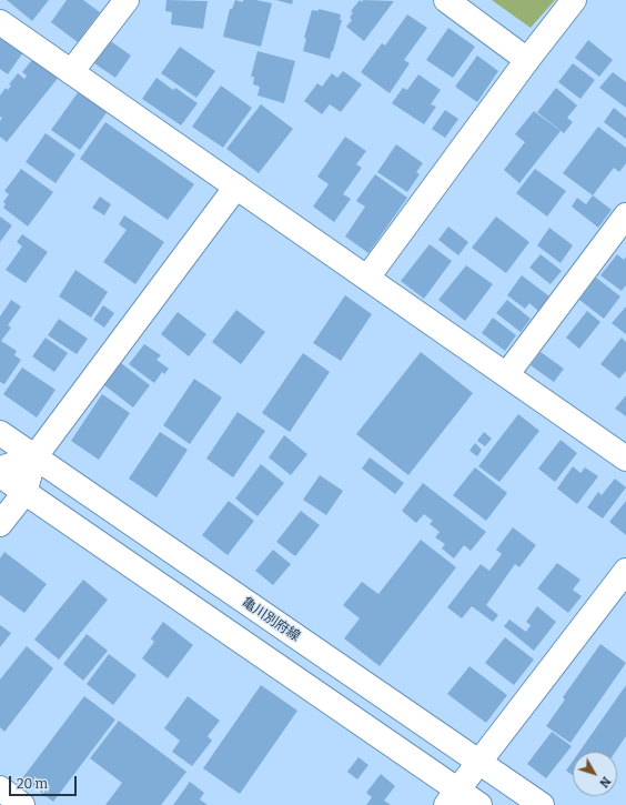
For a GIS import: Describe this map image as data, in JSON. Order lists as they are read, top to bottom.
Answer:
{
  "streets": {
    "street": ["亀川別府線"]
  },
  "scale_bar": "20 m",
  "north": "bottom right"
}
